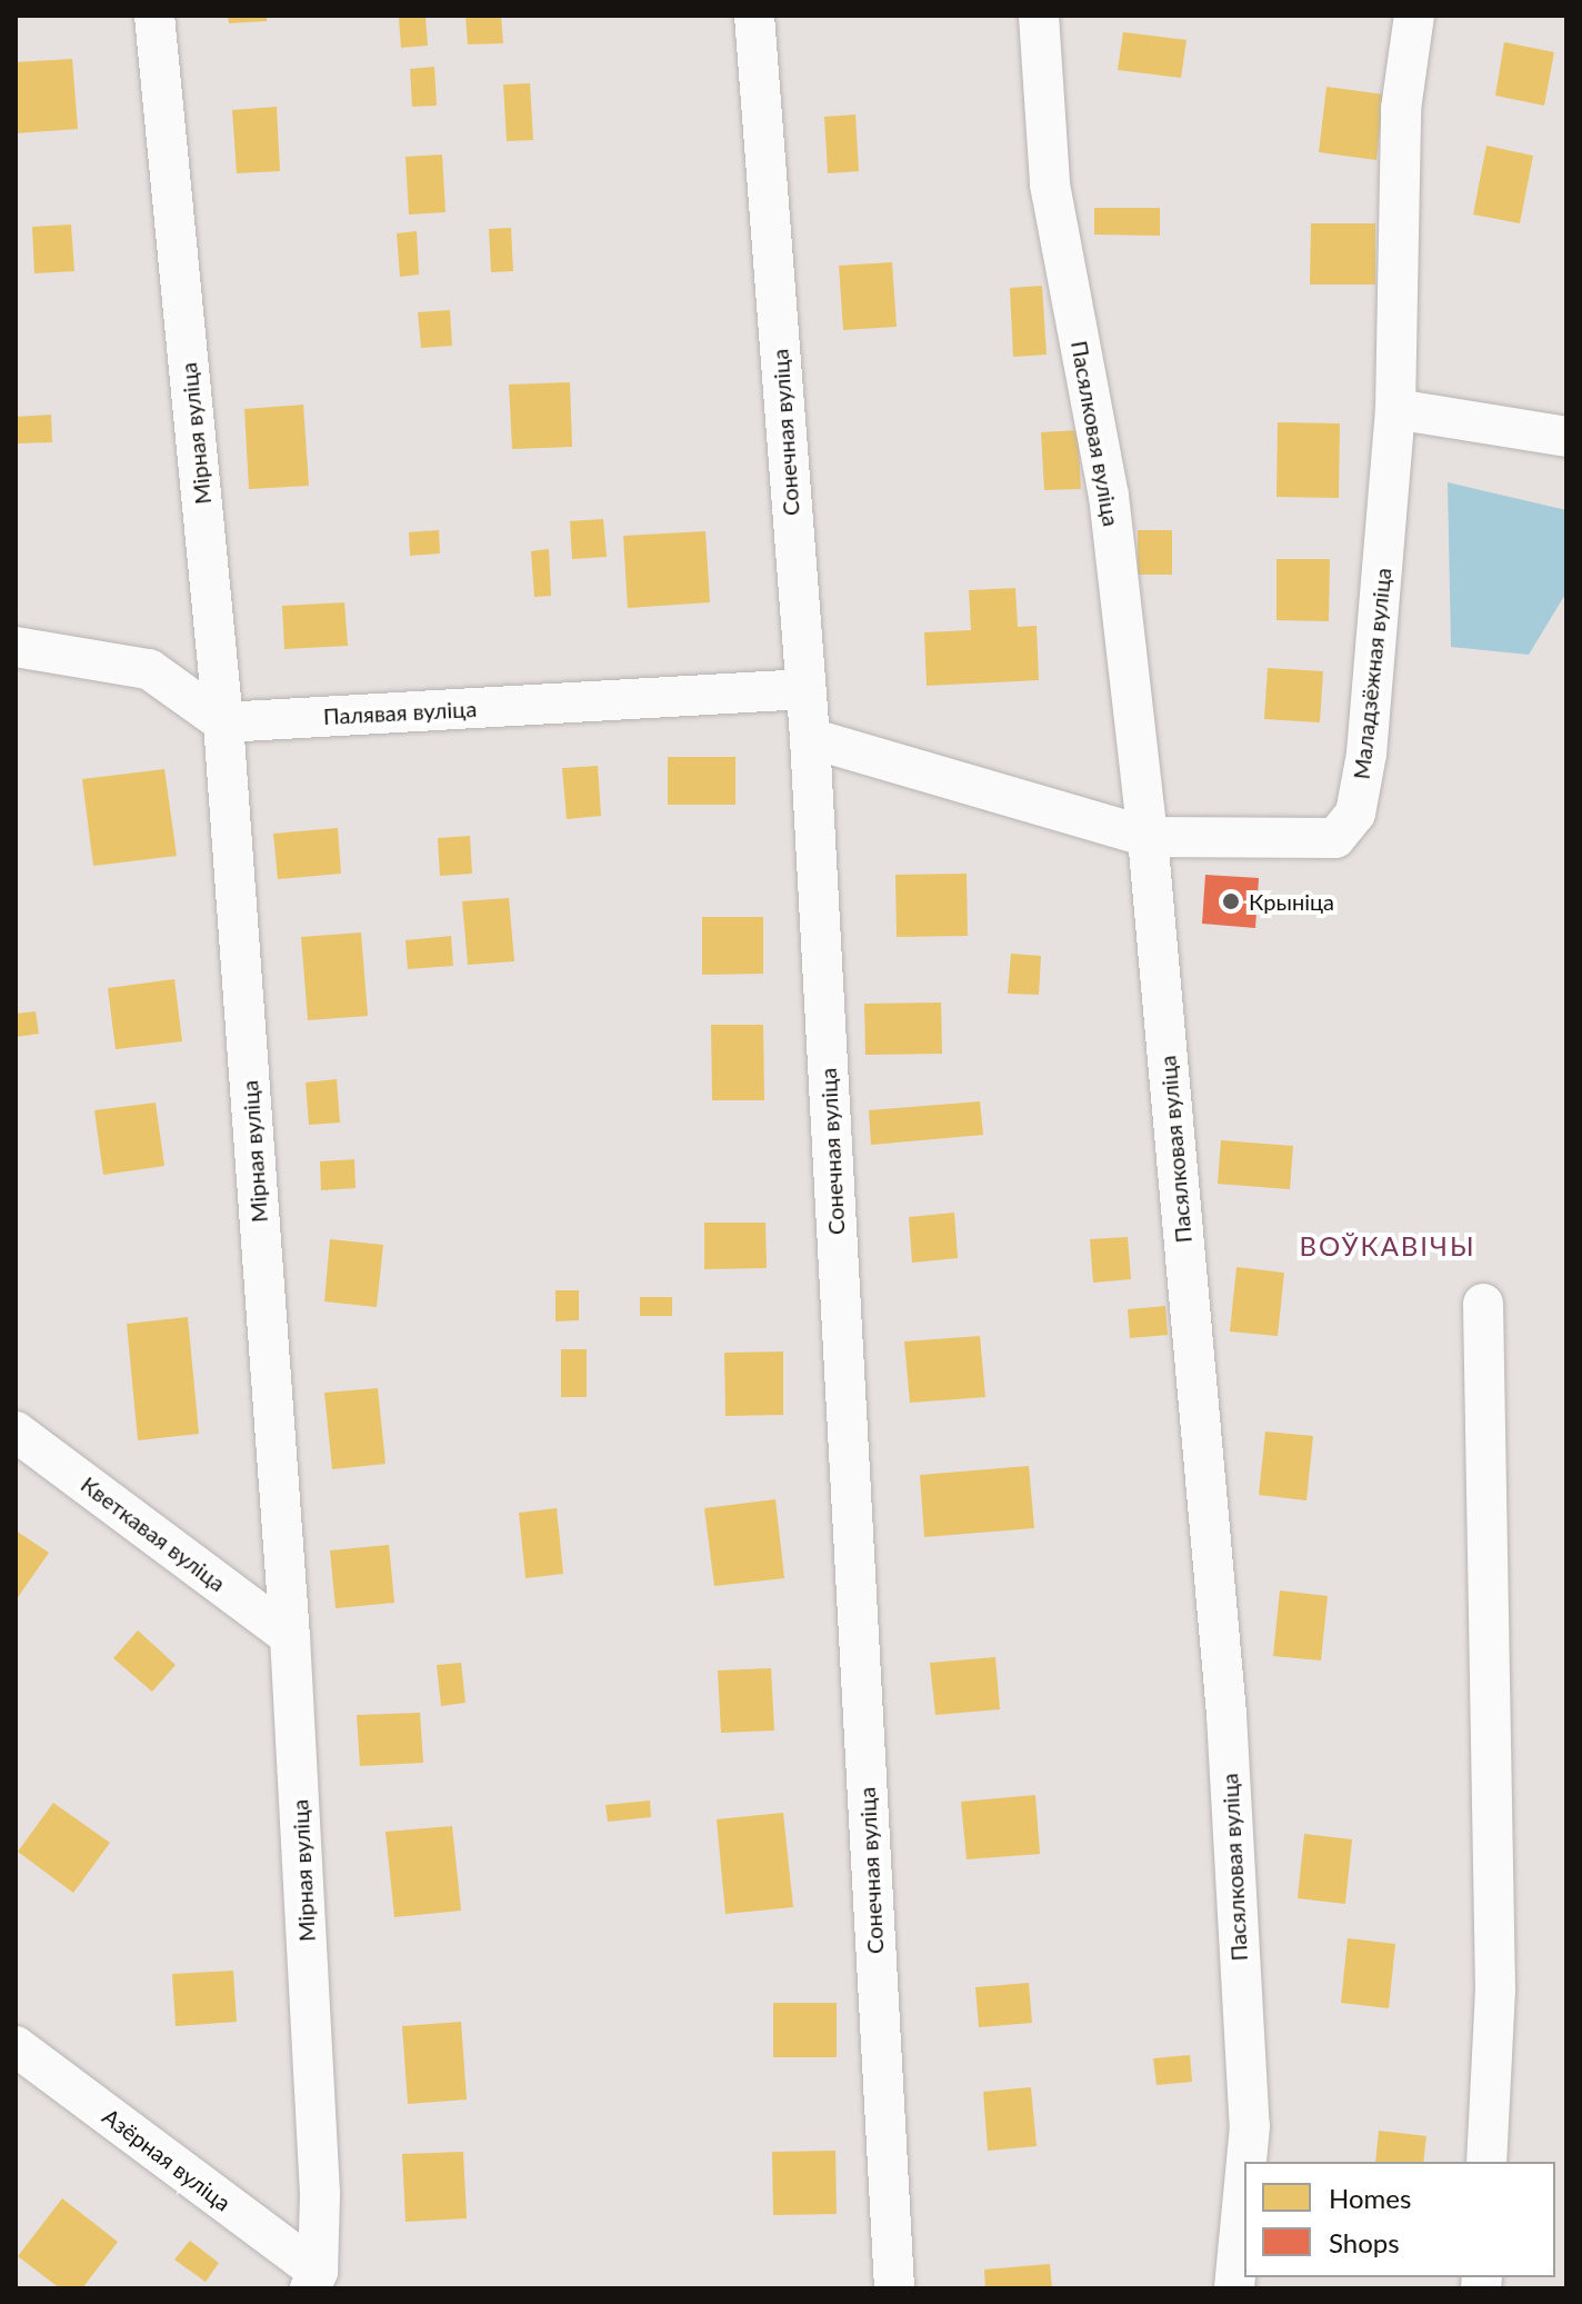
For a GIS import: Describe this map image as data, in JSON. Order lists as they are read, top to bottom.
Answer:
{
  "streets": {
    "street": [
      "Сонечная вуліца",
      "Мірная вуліца",
      "Пасялковая вуліца",
      "Маладзёжная вуліца",
      "Палявая вуліца",
      "Кветкавая вуліца",
      "Азёрная вуліца"
    ]
  },
  "crossings": [
    ["Сонечная вуліца", "Маладзёжная вуліца"],
    ["Сонечная вуліца", "Палявая вуліца"],
    ["Мірная вуліца", "Палявая вуліца"],
    ["Мірная вуліца", "Кветкавая вуліца"],
    ["Мірная вуліца", "Азёрная вуліца"],
    ["Пасялковая вуліца", "Маладзёжная вуліца"]
  ],
  "districts": ["ВОЎКАВІЧЫ"],
  "places": ["Крыніца"],
  "legend": ["Homes", "Shops"]
}
